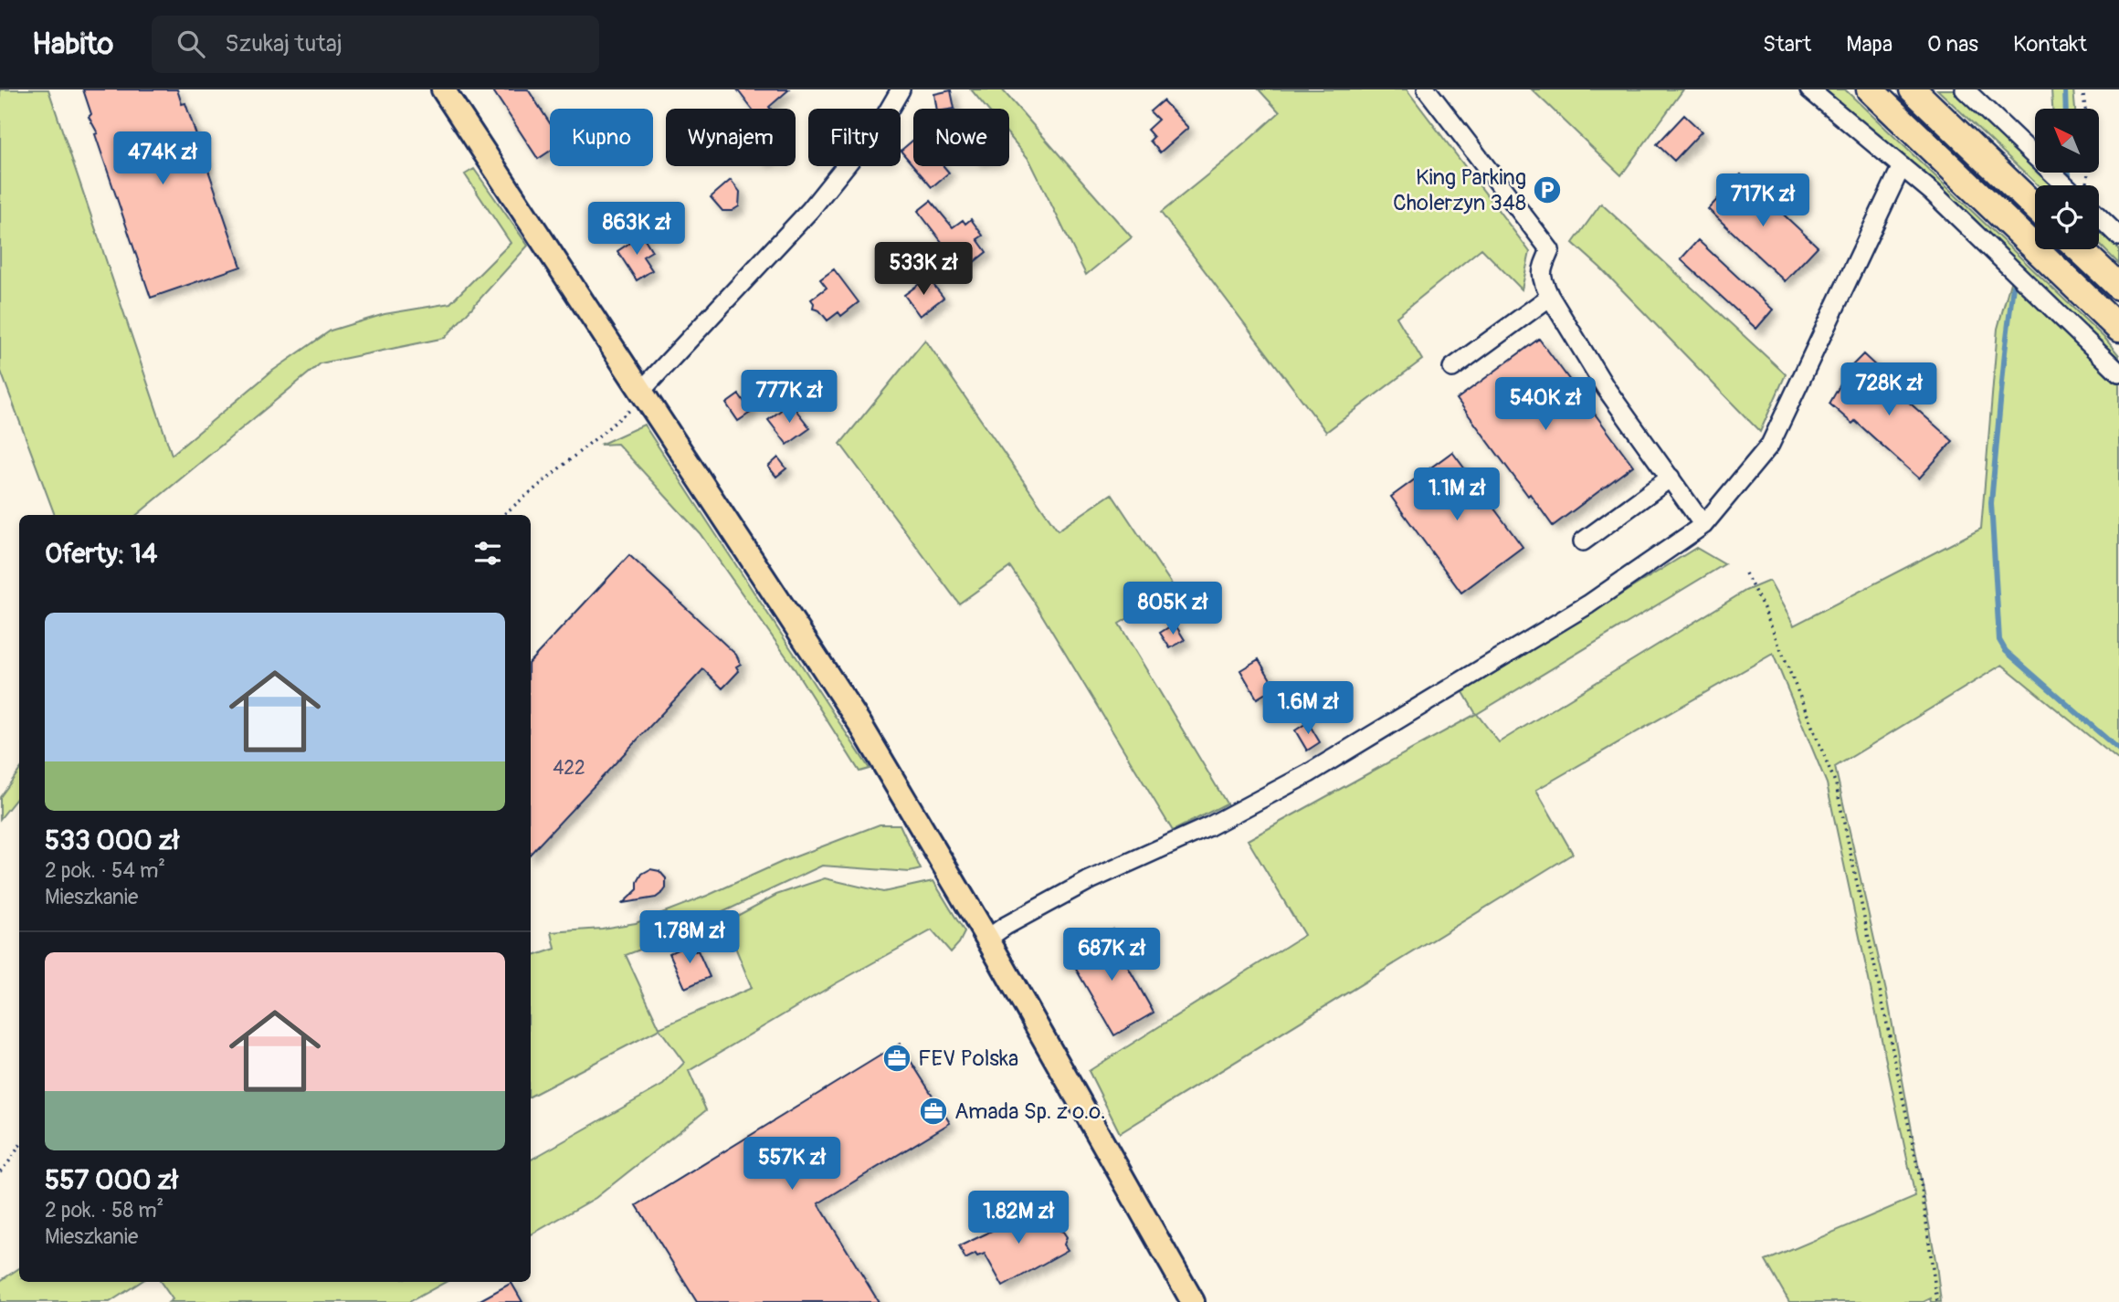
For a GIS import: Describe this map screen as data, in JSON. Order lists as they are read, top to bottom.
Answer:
{
  "places": {
    "parking": ["King Parking Cholerzyn 348"],
    "office": ["FEV Polska", "Amada Sp. z o.o."]
  },
  "house_numbers": ["422"],
  "north": "top left",
  "page": {
    "header": "Habito",
    "search": "Szukaj tutaj",
    "nav": [
      "Start",
      "Mapa",
      "O nas",
      "Kontakt"
    ],
    "chip": [
      "Kupno",
      "Wynajem",
      "Filtry",
      "Nowe"
    ],
    "price": [
      "474K zł",
      "717K zł",
      "863K zł",
      "533K zł",
      "728K zł",
      "777K zł",
      "540K zł",
      "1.1M zł",
      "805K zł",
      "1.6M zł",
      "1.78M zł",
      "687K zł",
      "557K zł",
      "1.82M zł"
    ],
    "heading": "Oferty: 14",
    "list": [
      {
        "name": "533 000 zł",
        "note": "2 pok. · 54 m² · Mieszkanie"
      },
      {
        "name": "557 000 zł",
        "note": "2 pok. · 58 m² · Mieszkanie"
      }
    ]
  }
}
